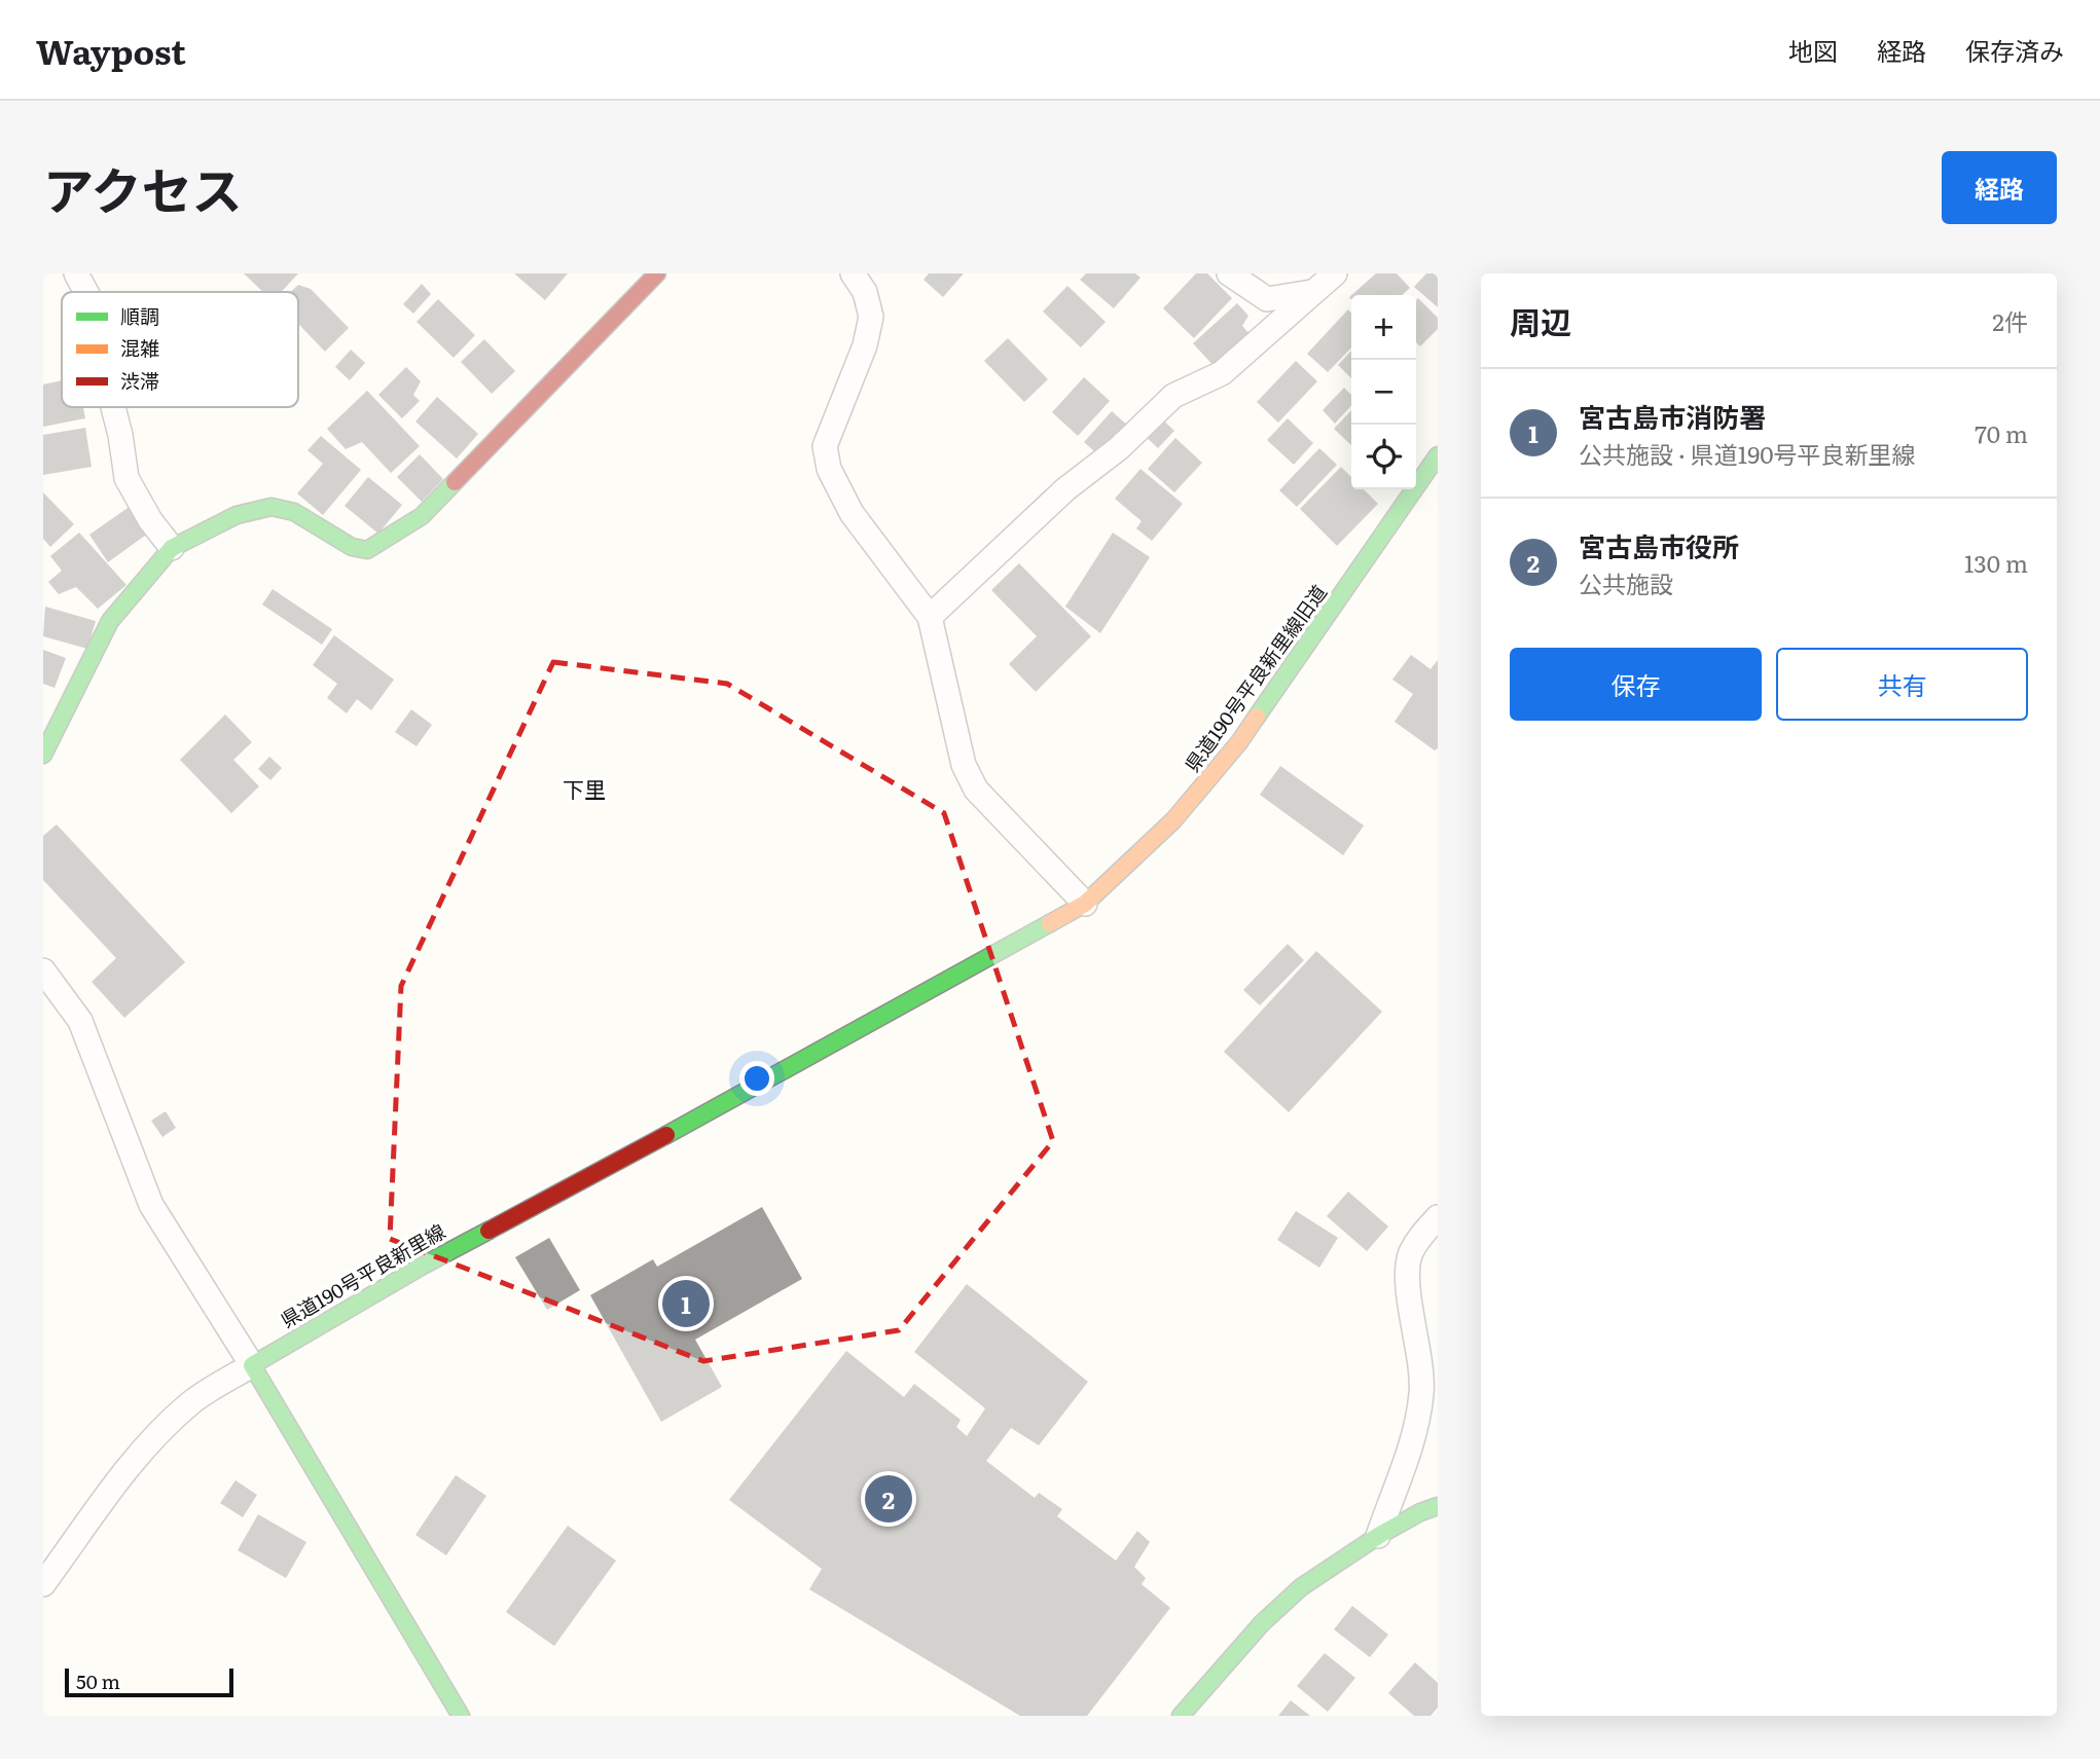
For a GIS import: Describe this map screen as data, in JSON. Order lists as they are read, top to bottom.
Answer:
{
  "streets": {
    "street": ["県道190号平良新里線旧道", "県道190号平良新里線"]
  },
  "crossings": [
    ["県道190号平良新里線旧道", "県道190号平良新里線"]
  ],
  "districts": ["下里"],
  "legend": ["順調", "混雑", "渋滞"],
  "scale_bar": "50 m",
  "page": {
    "header": "Waypost",
    "nav": ["地図", "経路", "保存済み"],
    "title": "アクセス",
    "buttons": [
      "経路",
      ["保存", "共有"]
    ],
    "heading": ["周辺", "2件"],
    "map_buttons": ["+", "−"],
    "list": [
      {
        "mark": "1",
        "name": "宮古島市消防署",
        "note": "公共施設 · 県道190号平良新里線",
        "value": "70 m"
      },
      {
        "mark": "2",
        "name": "宮古島市役所",
        "note": "公共施設",
        "value": "130 m"
      }
    ],
    "pins": ["1", "2"],
    "scale": "50 m"
  }
}
